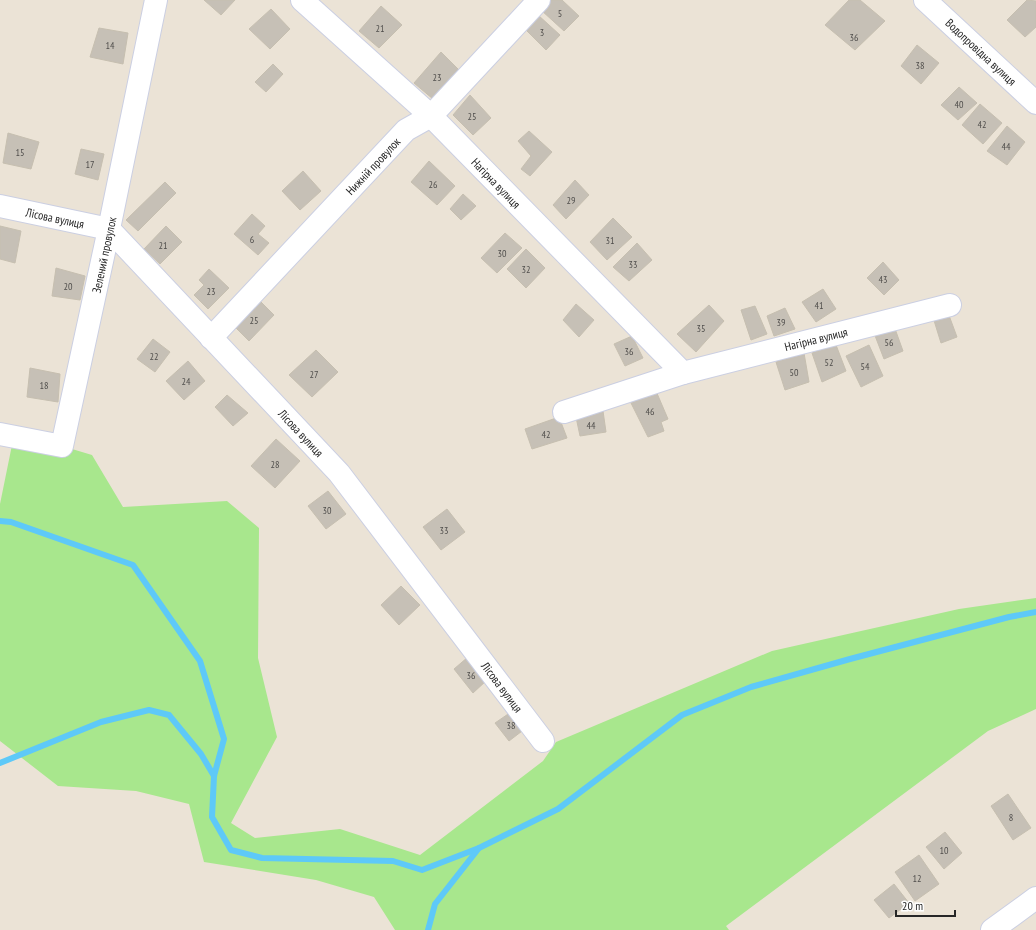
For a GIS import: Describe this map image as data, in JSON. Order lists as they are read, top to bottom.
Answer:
{
  "streets": {
    "street": [
      "Водопровідна вулиця",
      "Нижній провулок",
      "Нагірна вулиця",
      "Лісова вулиця",
      "Зелений провулок"
    ]
  },
  "crossings": [
    ["Нижній провулок", "Нагірна вулиця"],
    ["Нижній провулок", "Лісова вулиця"],
    ["Лісова вулиця", "Зелений провулок"]
  ],
  "house_numbers": [
    "5",
    "21",
    "3",
    "36",
    "14",
    "38",
    "23",
    "40",
    "25",
    "42",
    "44",
    "15",
    "17",
    "26",
    "29",
    "6",
    "31",
    "21",
    "30",
    "33",
    "32",
    "43",
    "20",
    "23",
    "41",
    "25",
    "39",
    "35",
    "56",
    "36",
    "22",
    "52",
    "54",
    "50",
    "27",
    "24",
    "18",
    "46",
    "44",
    "42",
    "28",
    "30",
    "33",
    "36",
    "38",
    "8",
    "10",
    "12"
  ],
  "scale_bar": "20 m"
}
